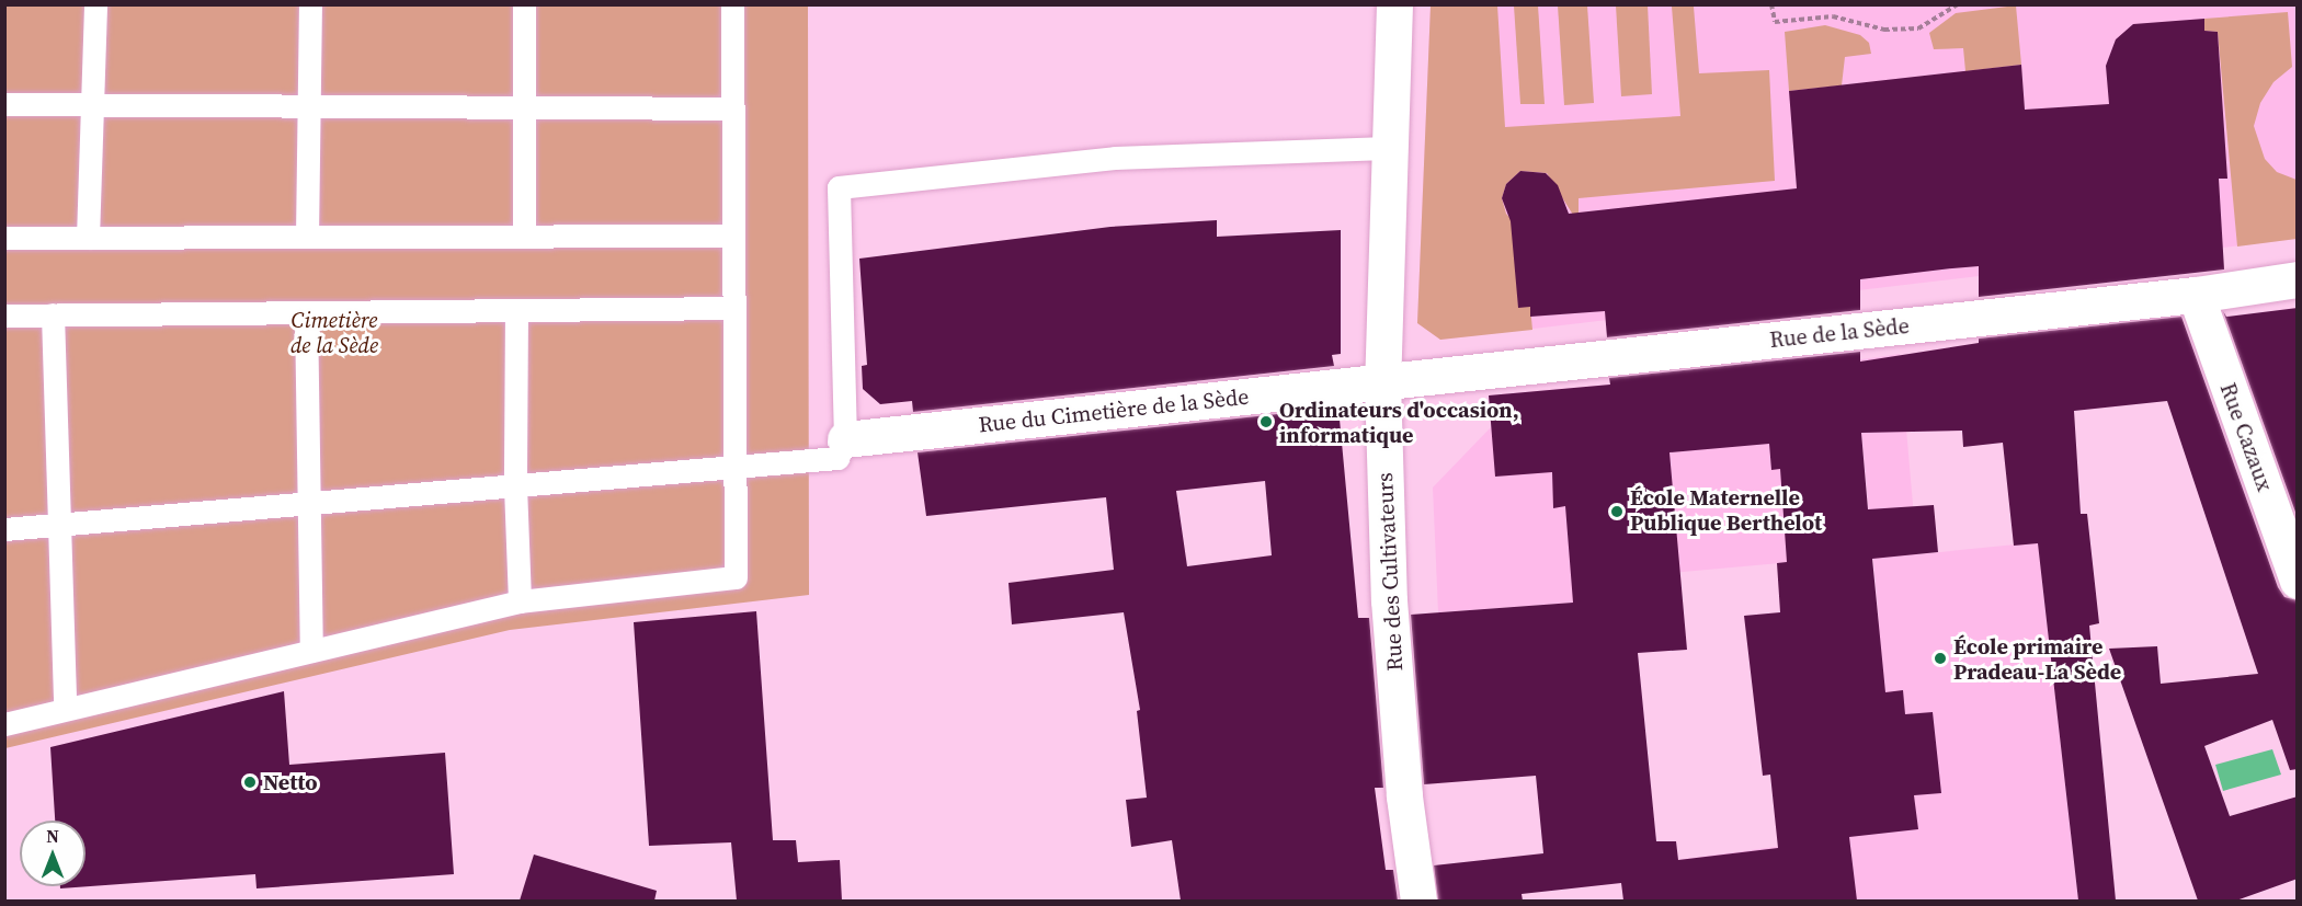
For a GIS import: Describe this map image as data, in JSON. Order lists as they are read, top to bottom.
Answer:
{
  "streets": {
    "street": [
      "Rue de la Sède",
      "Rue du Cimetière de la Sède",
      "Rue Cazaux",
      "Rue des Cultivateurs"
    ]
  },
  "crossings": [
    ["Rue de la Sède", "Rue du Cimetière de la Sède"],
    ["Rue de la Sède", "Rue Cazaux"],
    ["Rue de la Sède", "Rue des Cultivateurs"],
    ["Rue du Cimetière de la Sède", "Rue des Cultivateurs"]
  ],
  "parks": ["Cimetière de la Sède"],
  "places": [
    "Ordinateurs d'occasion, informatique",
    "École Maternelle Publique Berthelot",
    "École primaire Pradeau-La Sède",
    "Netto"
  ],
  "north": "top"
}
